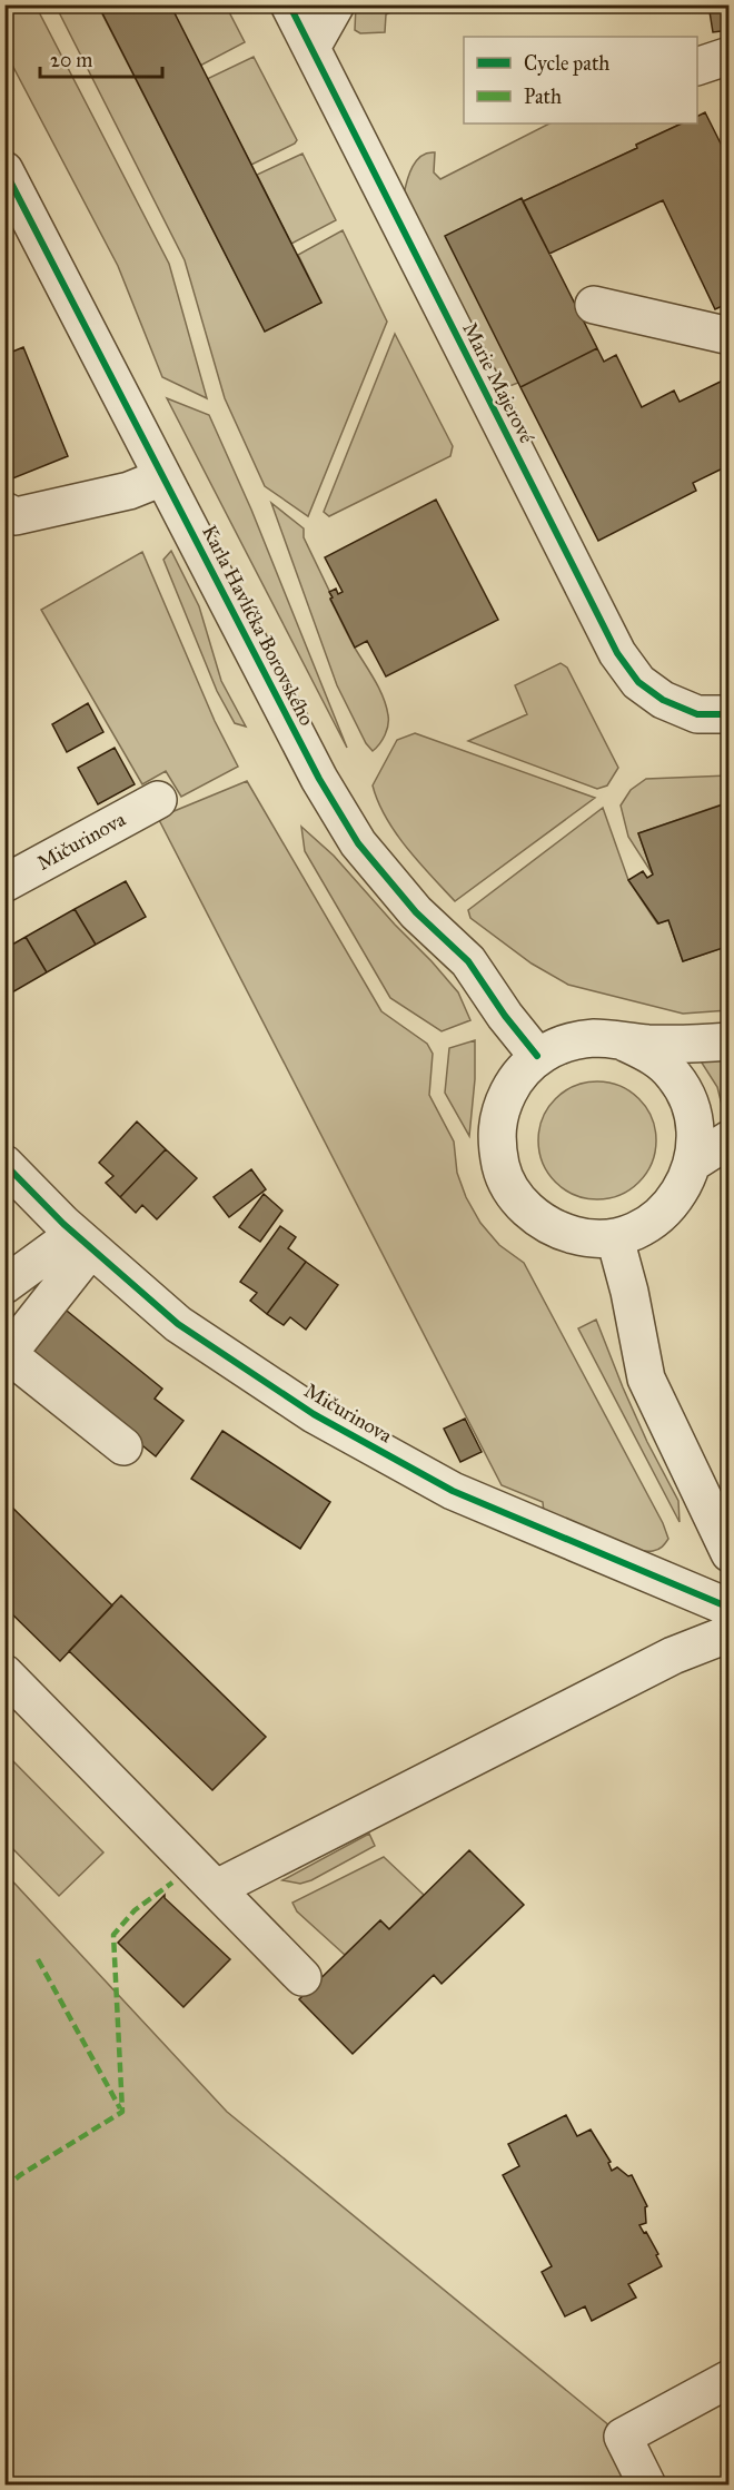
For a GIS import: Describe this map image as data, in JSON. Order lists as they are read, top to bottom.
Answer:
{
  "streets": {
    "street": ["Marie Majerové", "Karla Havlíčka Borovského", "Mičurinova"]
  },
  "legend": ["Cycle path", "Path"],
  "scale_bar": "20 m"
}
